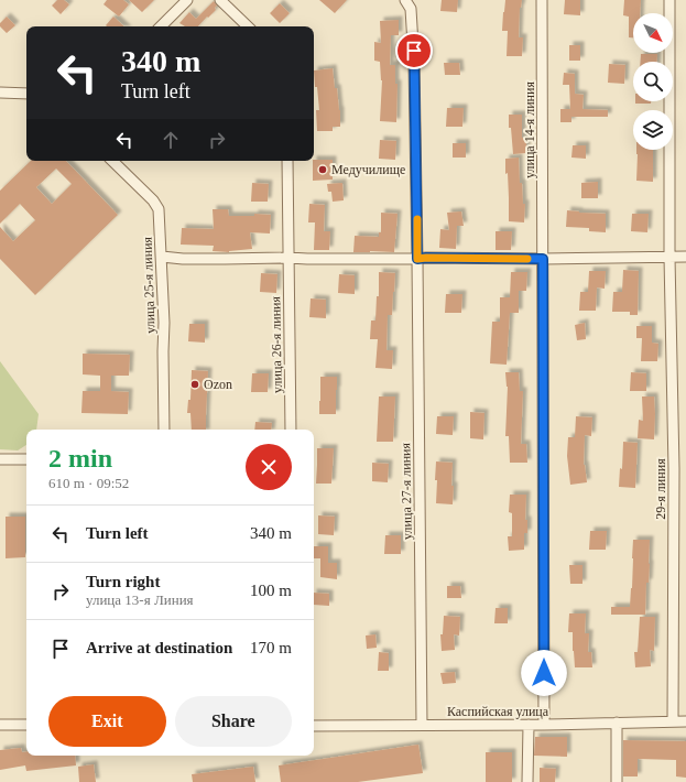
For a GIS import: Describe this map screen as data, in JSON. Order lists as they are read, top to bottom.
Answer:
{
  "streets": {
    "street": [
      "улица 14-я линия",
      "улица 25-я линия",
      "улица 26-я линия",
      "29-я линия",
      "улица 27-я линия",
      "Каспийская улица"
    ]
  },
  "crossings": [
    ["улица 14-я линия", "Каспийская улица"],
    ["29-я линия", "Каспийская улица"],
    ["улица 27-я линия", "Каспийская улица"]
  ],
  "places": ["Медучилище", "Ozon"],
  "north": "bottom right",
  "page": {
    "turn": ["340 m", "Turn left"],
    "heading": ["2 min", "610 m · 09:52"],
    "list": [
      {
        "name": "Turn left",
        "value": "340 m"
      },
      {
        "name": "Turn right",
        "note": "улица 13-я Линия",
        "value": "100 m"
      },
      {
        "name": "Arrive at destination",
        "value": "170 m"
      }
    ],
    "buttons": ["Exit", "Share"]
  }
}
